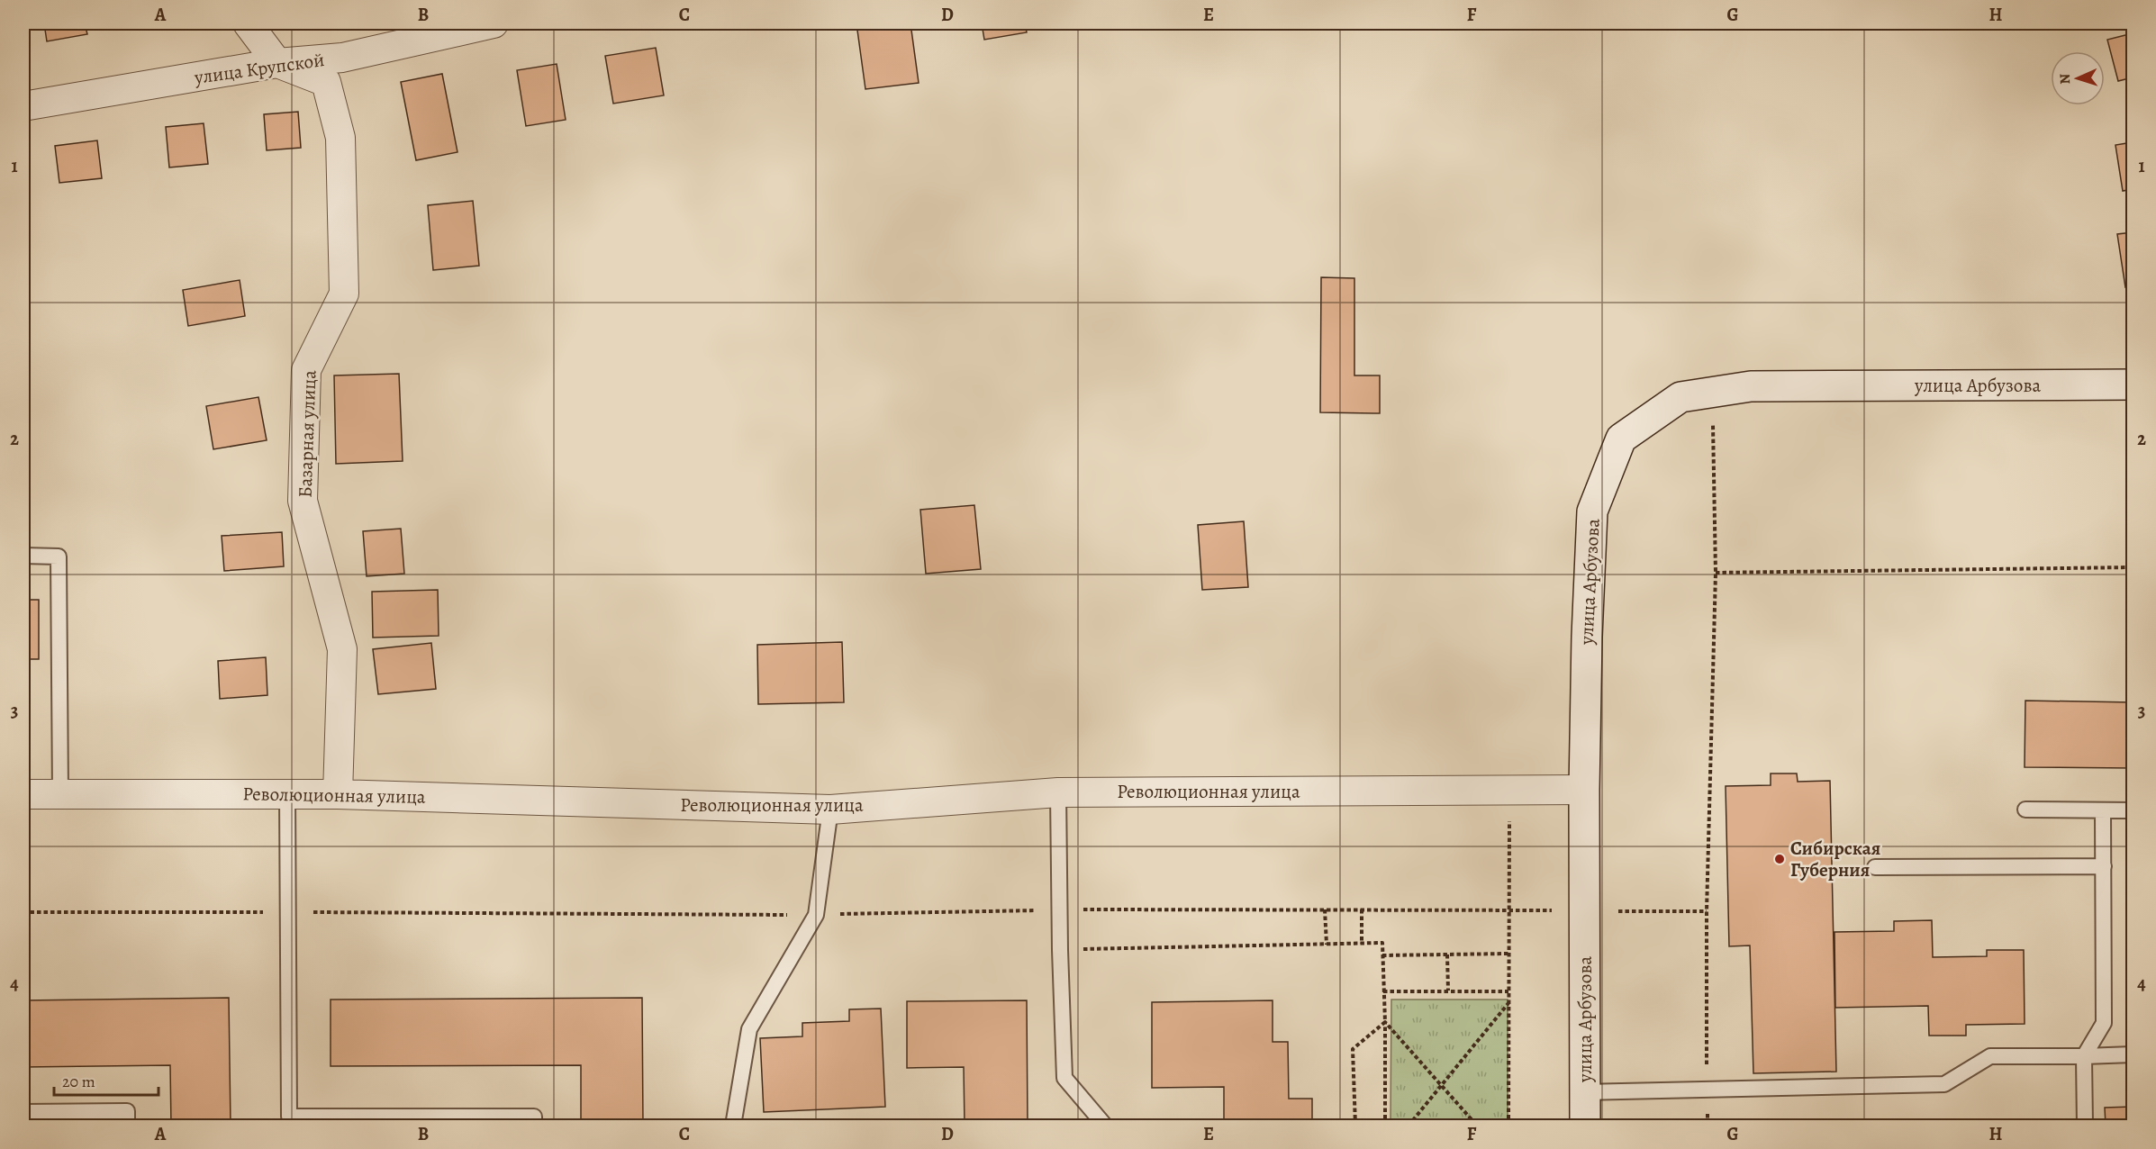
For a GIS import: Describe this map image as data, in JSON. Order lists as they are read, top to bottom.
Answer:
{
  "streets": {
    "street": [
      "улица Крупской",
      "улица Арбузова",
      "Базарная улица",
      "Революционная улица"
    ]
  },
  "crossings": [
    ["улица Крупской", "Базарная улица"],
    ["улица Арбузова", "Революционная улица"],
    ["Базарная улица", "Революционная улица"]
  ],
  "places": ["Сибирская Губерния"],
  "scale_bar": "20 m",
  "north": "left",
  "grid": {
    "columns": [
      "A",
      "B",
      "C",
      "D",
      "E",
      "F",
      "G",
      "H"
    ],
    "rows": [
      "1",
      "2",
      "3",
      "4"
    ]
  }
}
